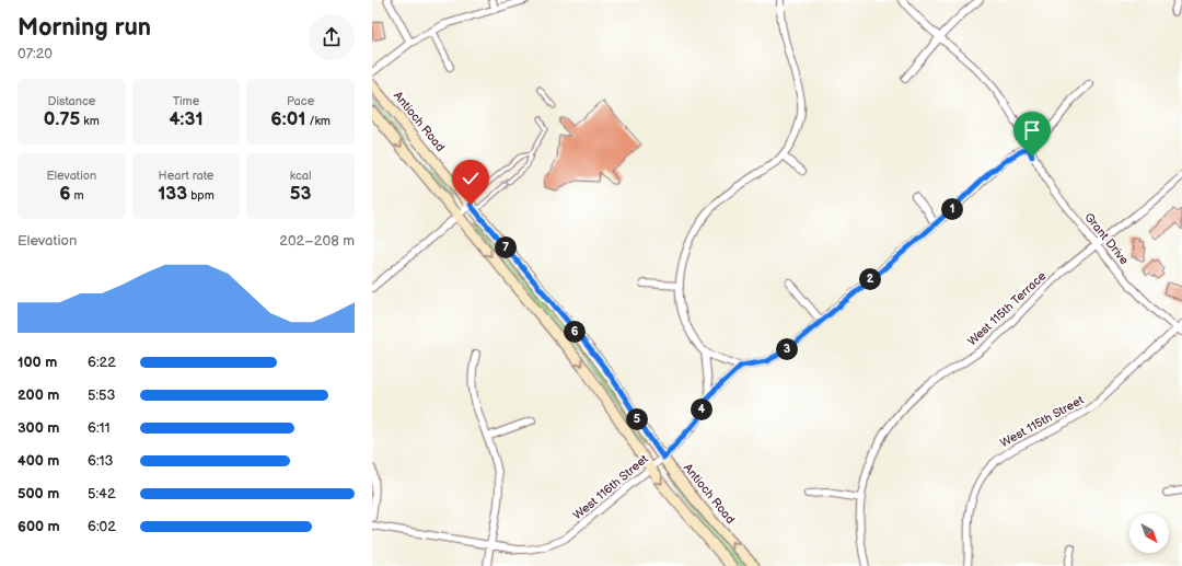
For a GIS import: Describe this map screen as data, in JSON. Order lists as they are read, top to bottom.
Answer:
{
  "streets": {
    "main road": ["Antioch Road"],
    "street": [
      "Grant Drive",
      "West 115th Terrace",
      "West 115th Street",
      "West 116th Street"
    ]
  },
  "crossings": [
    ["Antioch Road", "West 116th Street"],
    ["Grant Drive", "West 115th Terrace"],
    ["Grant Drive", "West 115th Street"]
  ],
  "north": "bottom right",
  "page": {
    "heading": ["Morning run", "07:20"],
    "stats": [
      ["Distance", "0.75 km"],
      ["Time", "4:31"],
      ["Pace", "6:01 /km"],
      ["Elevation", "6 m"],
      ["Heart rate", "133 bpm"],
      ["kcal", "53"]
    ],
    "pins": [
      "1",
      "7",
      "2",
      "6",
      "3",
      "4",
      "5"
    ],
    "chart": ["Elevation", "202–208 m"],
    "list": [
      {
        "name": "100 m",
        "note": "6:22"
      },
      {
        "name": "200 m",
        "note": "5:53"
      },
      {
        "name": "300 m",
        "note": "6:11"
      },
      {
        "name": "400 m",
        "note": "6:13"
      },
      {
        "name": "500 m",
        "note": "5:42"
      },
      {
        "name": "600 m",
        "note": "6:02"
      }
    ]
  }
}
